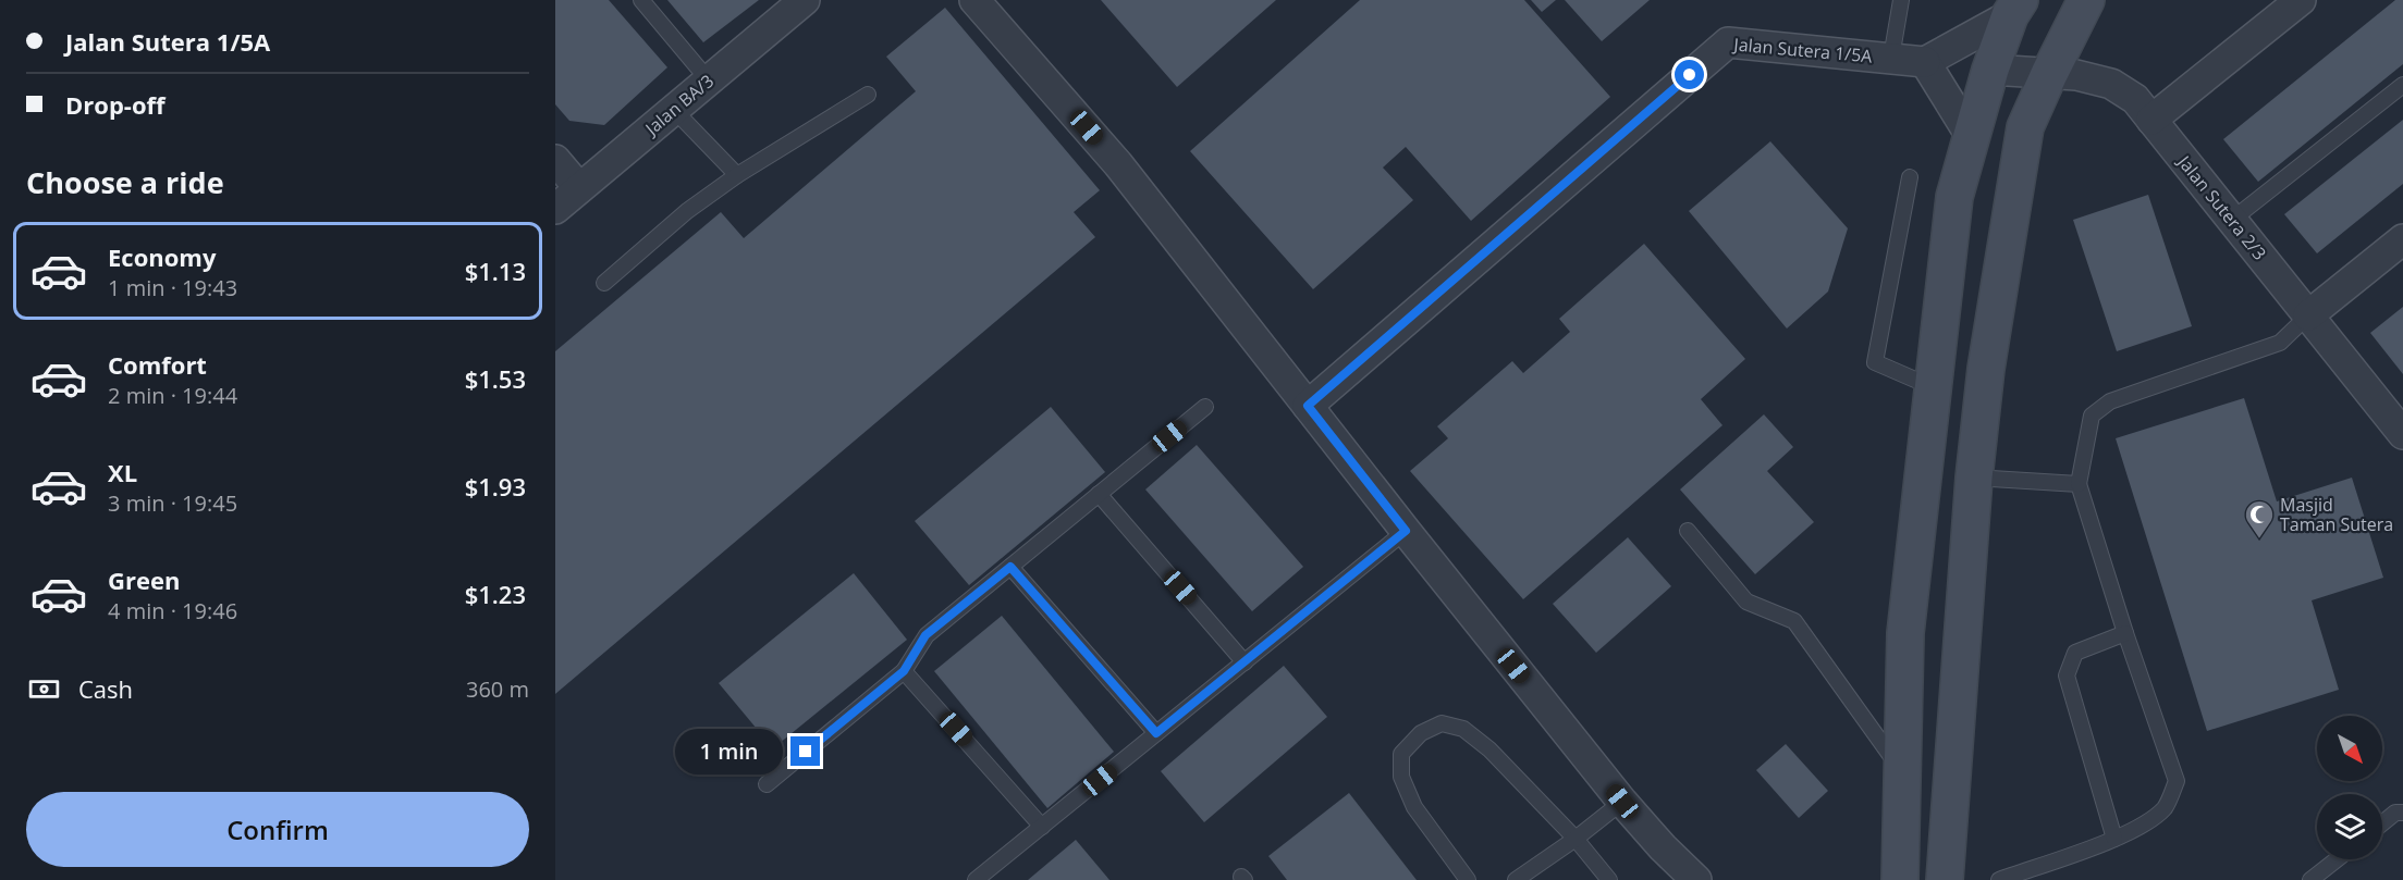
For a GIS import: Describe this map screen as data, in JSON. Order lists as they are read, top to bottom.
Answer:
{
  "streets": {
    "street": ["Jalan Sutera 1/5A", "Jalan BA/3", "Jalan Sutera 2/3"]
  },
  "places": {
    "mosque": ["Masjid Taman Sutera"]
  },
  "north": "bottom right",
  "page": {
    "banner": ["Jalan Sutera 1/5A", "Drop-off"],
    "heading": "Choose a ride",
    "list": [
      {
        "name": "Economy",
        "note": "1 min · 19:43",
        "value": "$1.13"
      },
      {
        "name": "Comfort",
        "note": "2 min · 19:44",
        "value": "$1.53"
      },
      {
        "name": "XL",
        "note": "3 min · 19:45",
        "value": "$1.93"
      },
      {
        "name": "Green",
        "note": "4 min · 19:46",
        "value": "$1.23"
      }
    ],
    "pay": ["Cash", "360 m"],
    "bubble": "1 min",
    "buttons": "Confirm"
  }
}
